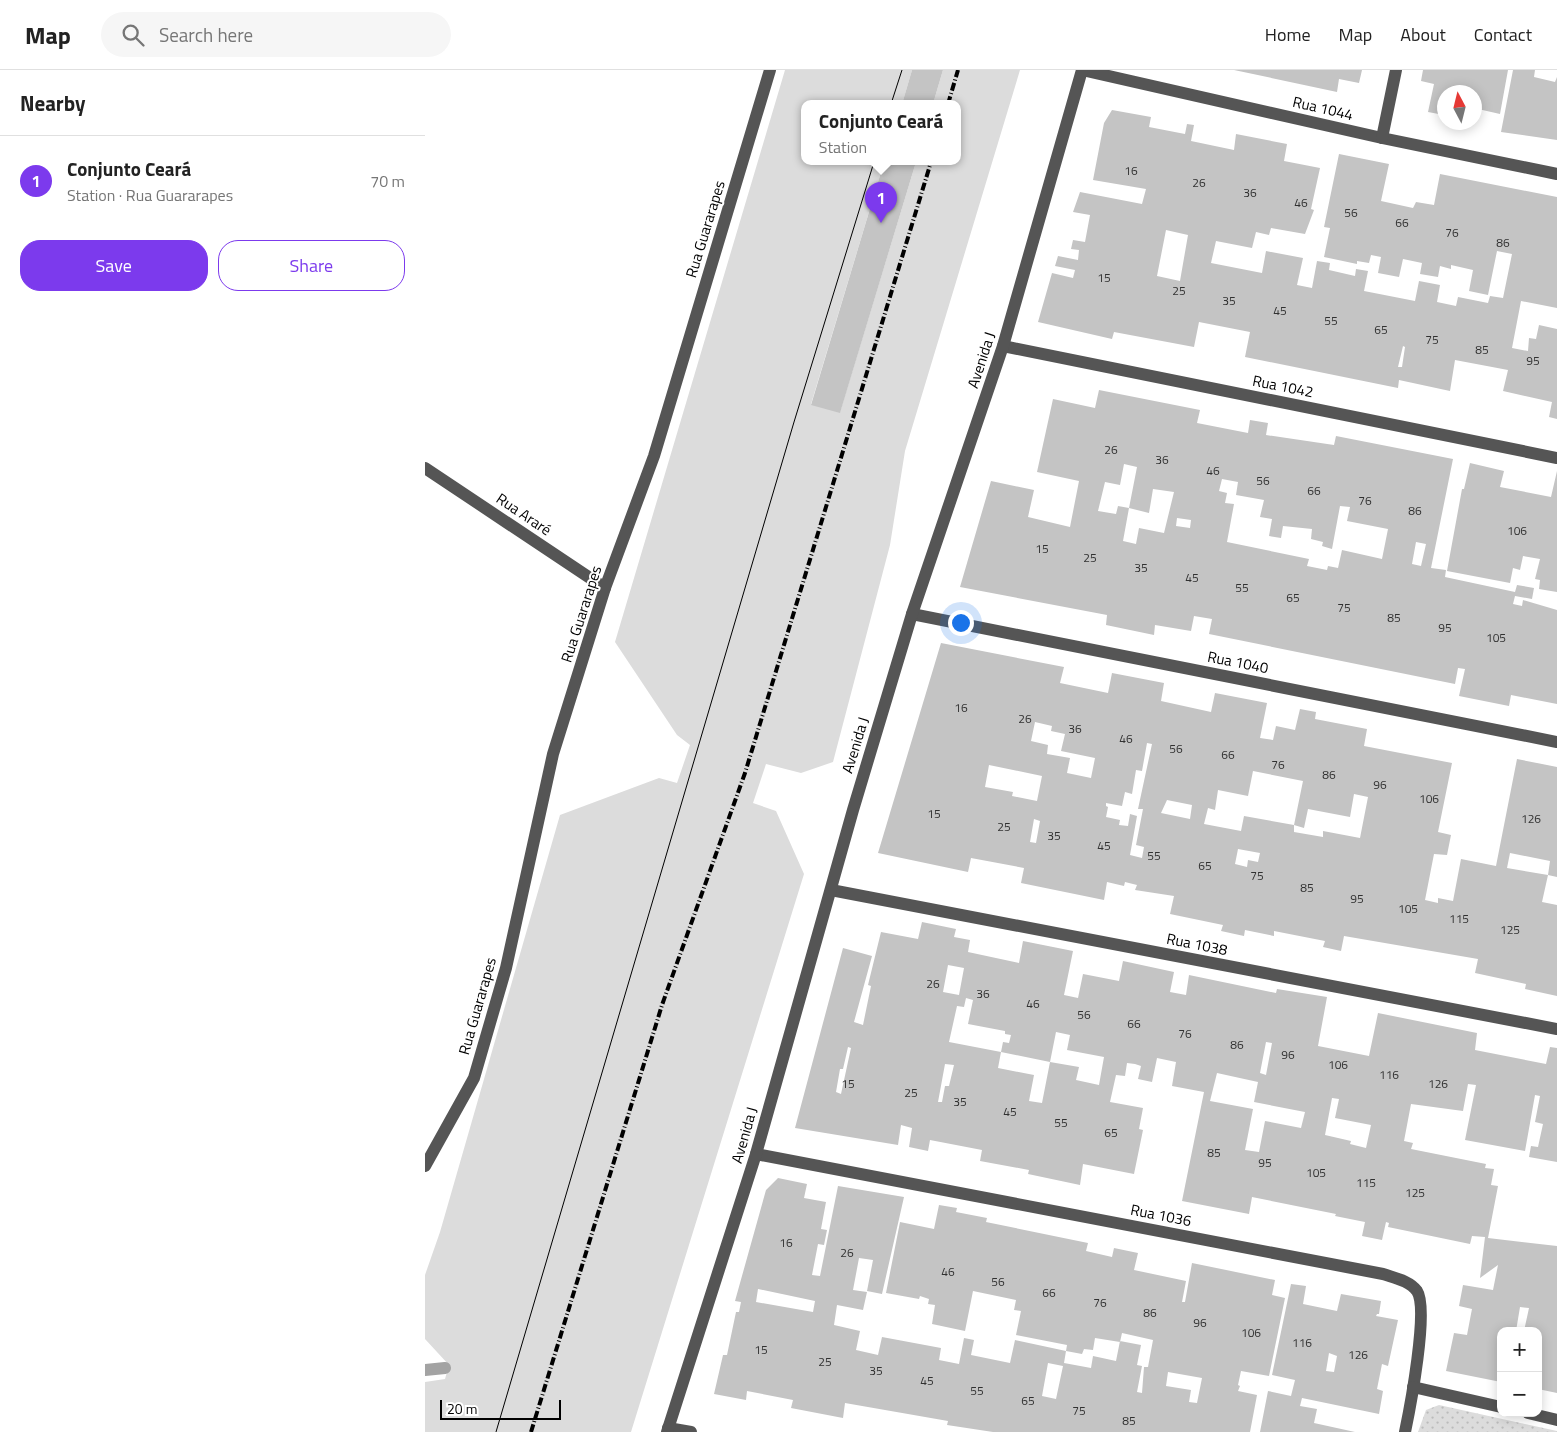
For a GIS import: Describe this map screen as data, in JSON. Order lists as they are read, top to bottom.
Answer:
{
  "streets": {
    "street": [
      "Rua 1044",
      "Rua Guararapes",
      "Avenida J",
      "Rua 1042",
      "Rua Araré",
      "Rua 1040",
      "Rua 1038",
      "Rua 1036"
    ]
  },
  "crossings": [
    ["Rua 1044", "Avenida J"],
    ["Rua Guararapes", "Rua Araré"],
    ["Avenida J", "Rua 1042"],
    ["Avenida J", "Rua 1040"],
    ["Avenida J", "Rua 1038"],
    ["Avenida J", "Rua 1036"]
  ],
  "house_numbers": [
    "16",
    "26",
    "36",
    "46",
    "56",
    "66",
    "76",
    "86",
    "15",
    "25",
    "35",
    "45",
    "55",
    "65",
    "75",
    "85",
    "95",
    "26",
    "36",
    "46",
    "56",
    "66",
    "76",
    "86",
    "106",
    "15",
    "25",
    "35",
    "45",
    "55",
    "65",
    "75",
    "85",
    "95",
    "105",
    "16",
    "26",
    "36",
    "46",
    "56",
    "66",
    "76",
    "86",
    "96",
    "106",
    "15",
    "126",
    "25",
    "35",
    "45",
    "55",
    "65",
    "75",
    "85",
    "95",
    "105",
    "115",
    "125",
    "26",
    "36",
    "46",
    "56",
    "66",
    "76",
    "86",
    "96",
    "106",
    "116",
    "15",
    "126",
    "25",
    "35",
    "45",
    "55",
    "65",
    "85",
    "95",
    "105",
    "115",
    "125",
    "16",
    "26",
    "46",
    "56",
    "66",
    "76",
    "86",
    "96",
    "106",
    "116",
    "15",
    "126",
    "25",
    "35",
    "45",
    "55",
    "65",
    "75",
    "85"
  ],
  "scale_bar": "20 m",
  "north": "top",
  "page": {
    "header": "Map",
    "search": "Search here",
    "nav": [
      "Home",
      "Map",
      "About",
      "Contact"
    ],
    "heading": "Nearby",
    "popup": ["Conjunto Ceará", "Station"],
    "list": [
      {
        "mark": "1",
        "name": "Conjunto Ceará",
        "note": "Station · Rua Guararapes",
        "value": "70 m"
      }
    ],
    "pins": "1",
    "buttons": ["Save", "Share"],
    "map_buttons": ["+", "−"],
    "scale": "20 m"
  }
}
